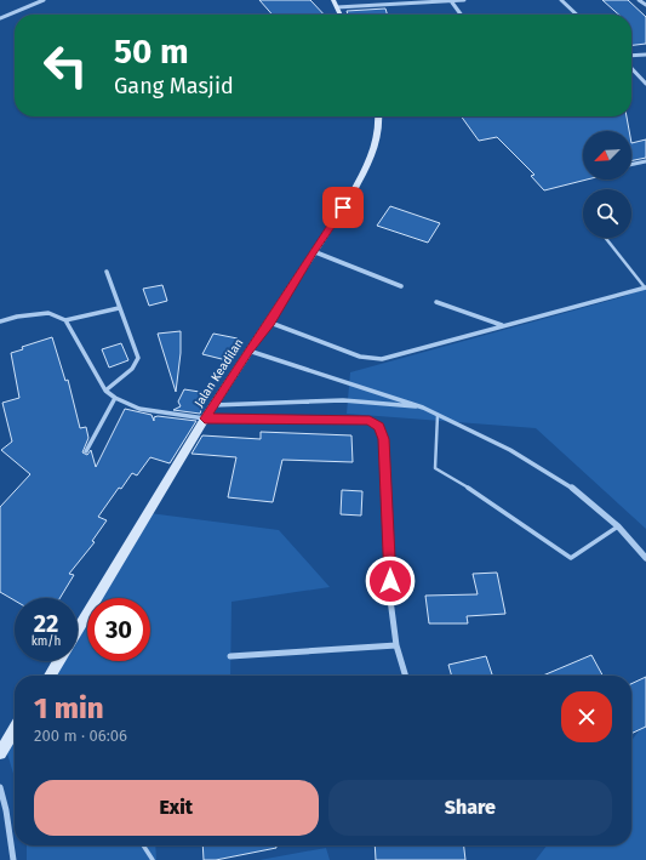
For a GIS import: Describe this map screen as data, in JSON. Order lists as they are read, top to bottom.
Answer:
{
  "streets": {
    "main road": ["Jalan Keadilan"]
  },
  "north": "bottom left",
  "page": {
    "turn": ["50 m", "Gang Masjid"],
    "speed": "22 km/h",
    "limit": "30",
    "heading": ["1 min", "200 m · 06:06"],
    "buttons": ["Exit", "Share"]
  }
}
